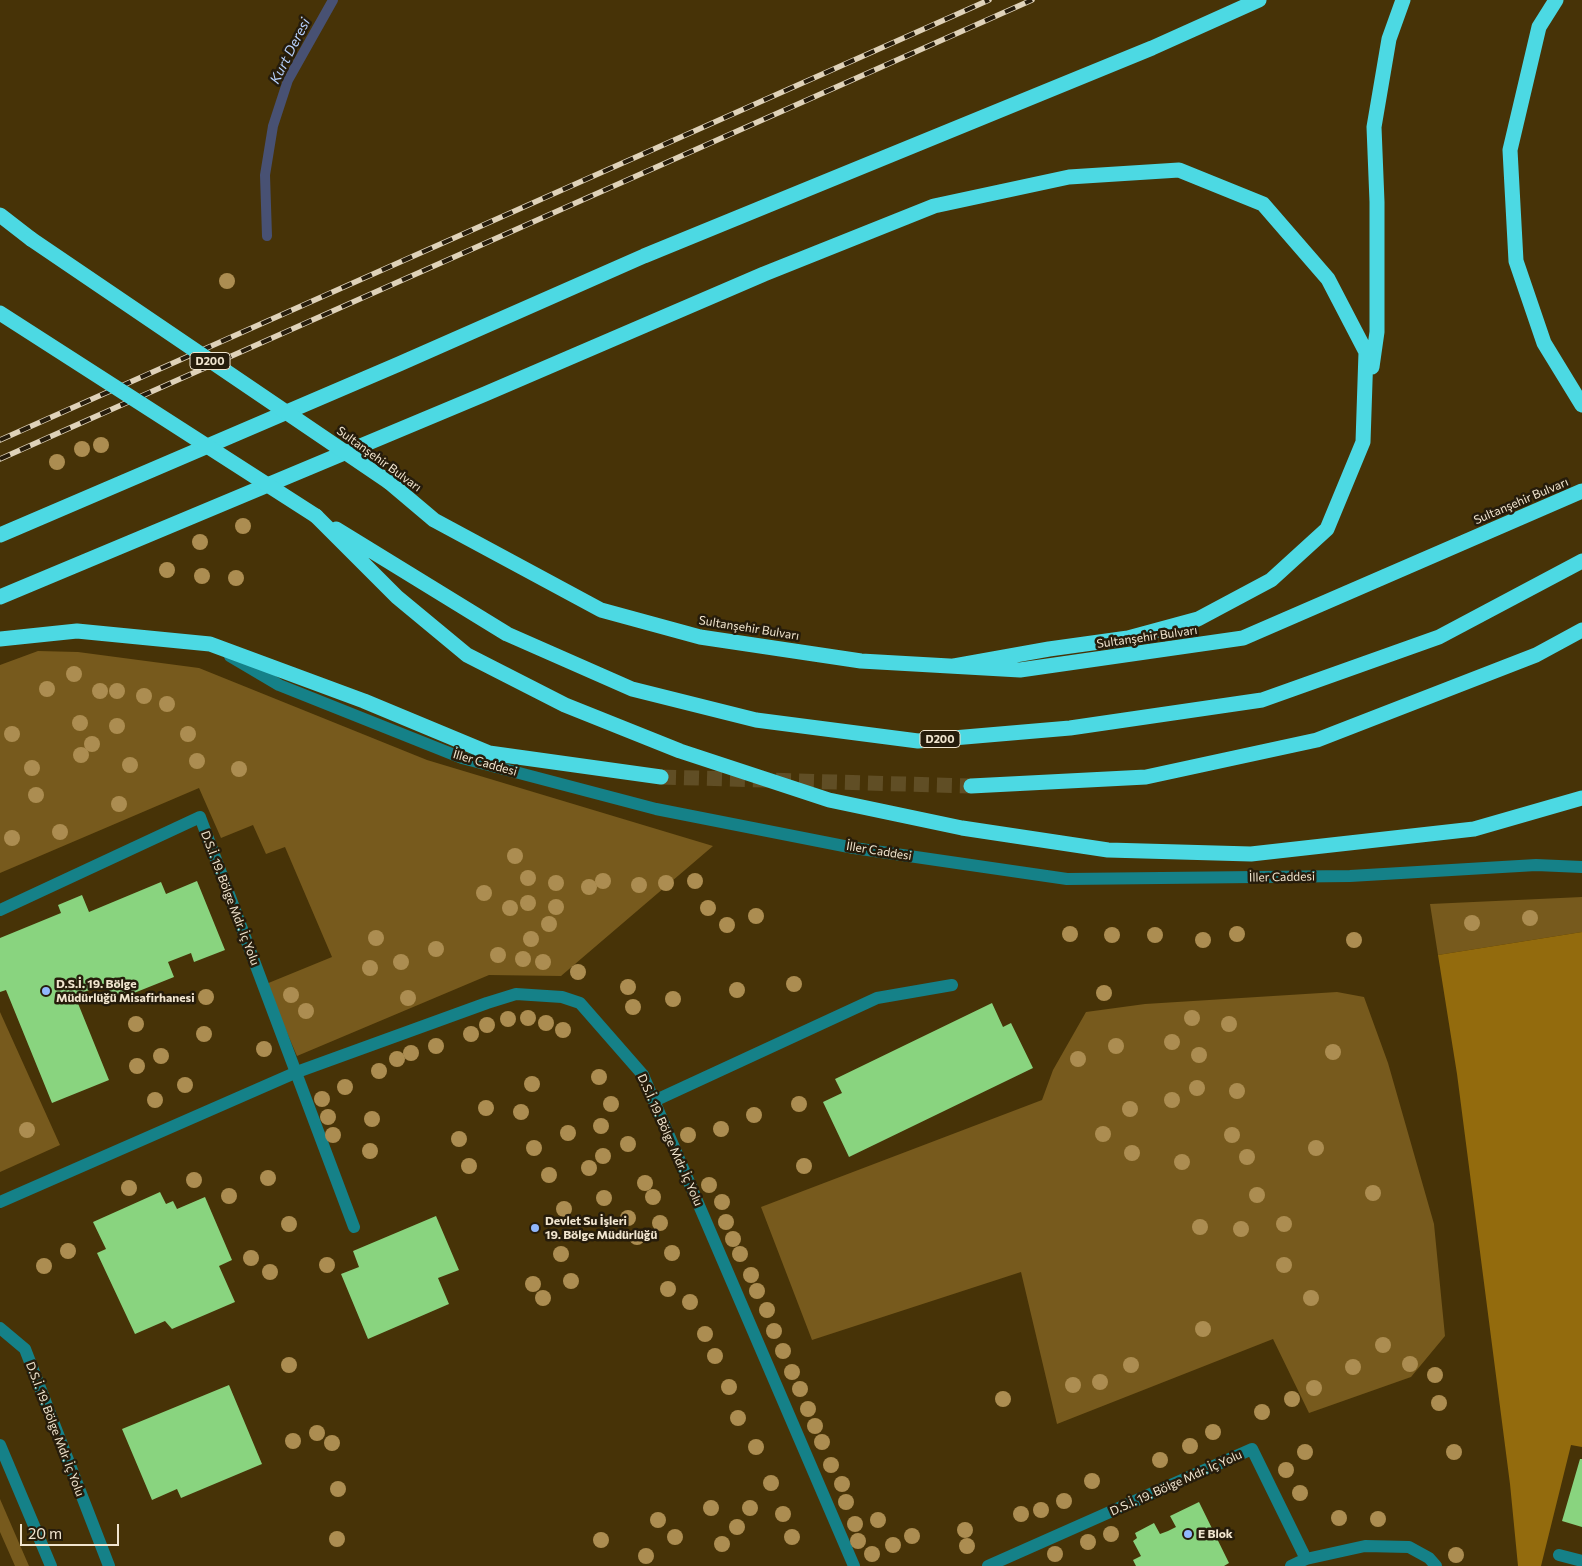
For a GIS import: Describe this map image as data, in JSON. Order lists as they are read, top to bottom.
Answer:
{
  "streets": {
    "highway": ["D200", "Sultanşehir Bulvarı"],
    "street": ["İller Caddesi", "D.S.İ. 19. Bölge Mdr. İç Yolu"]
  },
  "water": ["Kurt Deresi"],
  "places": ["D.S.İ. 19. Bölge Müdürlüğü Misafirhanesi", "Devlet Su İşleri 19. Bölge Müdürlüğü", "E Blok"],
  "scale_bar": "20 m"
}
